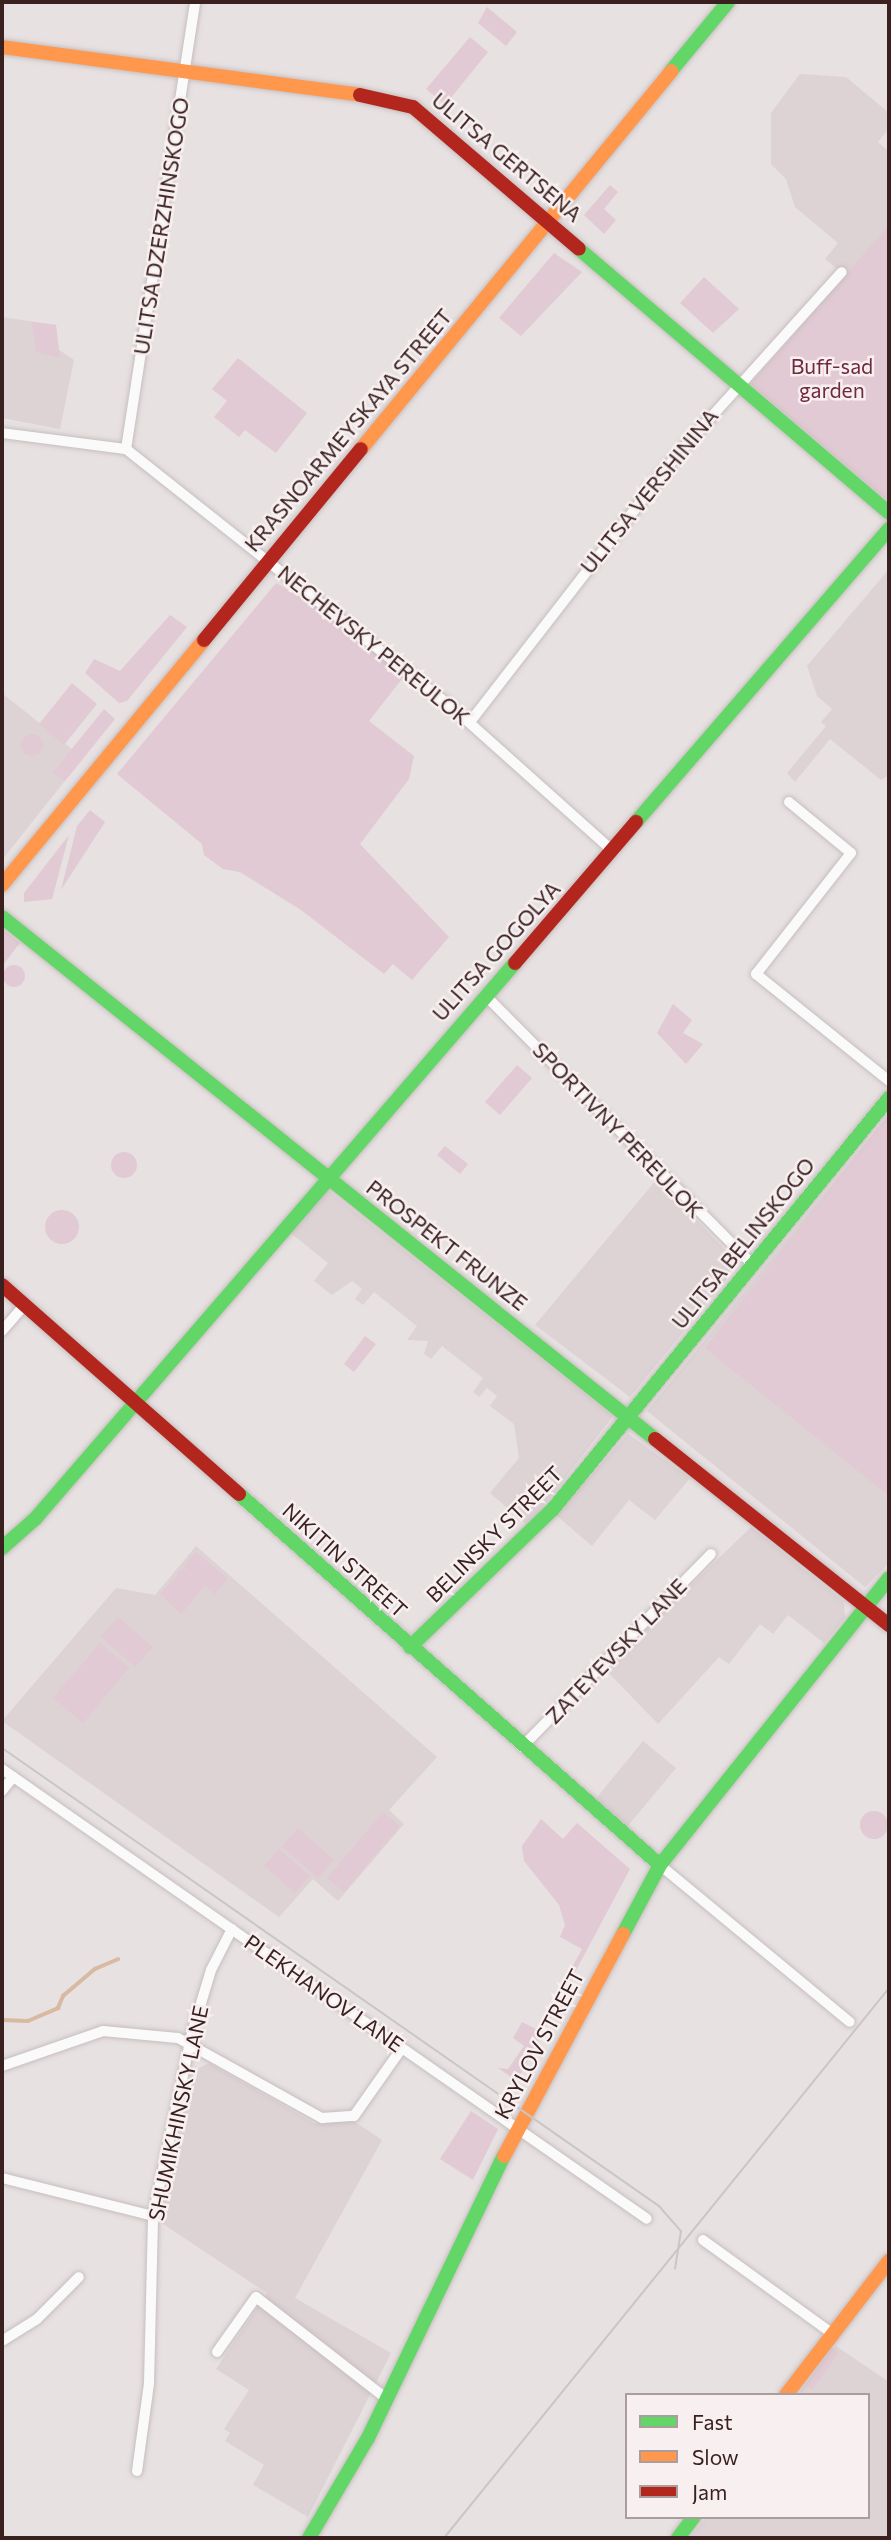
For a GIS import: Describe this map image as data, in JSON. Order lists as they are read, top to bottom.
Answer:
{
  "streets": {
    "street": [
      "ULITSA GERTSENA",
      "ULITSA DZERZHINSKOGO",
      "KRASNOARMEYSKAYA STREET",
      "ULITSA VERSHININA",
      "NECHEVSKY PEREULOK",
      "ULITSA GOGOLYA",
      "SPORTIVNY PEREULOK",
      "ULITSA BELINSKOGO",
      "PROSPEKT FRUNZE",
      "BELINSKY STREET",
      "NIKITIN STREET",
      "ZATEYEVSKY LANE",
      "PLEKHANOV LANE",
      "KRYLOV STREET",
      "SHUMIKHINSKY LANE"
    ]
  },
  "crossings": [
    ["ULITSA GERTSENA", "ULITSA DZERZHINSKOGO"],
    ["ULITSA GERTSENA", "KRASNOARMEYSKAYA STREET"],
    ["ULITSA GERTSENA", "ULITSA VERSHININA"],
    ["ULITSA DZERZHINSKOGO", "NECHEVSKY PEREULOK"],
    ["KRASNOARMEYSKAYA STREET", "NECHEVSKY PEREULOK"],
    ["ULITSA VERSHININA", "NECHEVSKY PEREULOK"],
    ["NECHEVSKY PEREULOK", "ULITSA GOGOLYA"],
    ["ULITSA GOGOLYA", "SPORTIVNY PEREULOK"],
    ["ULITSA GOGOLYA", "PROSPEKT FRUNZE"],
    ["ULITSA GOGOLYA", "NIKITIN STREET"],
    ["SPORTIVNY PEREULOK", "ULITSA BELINSKOGO"],
    ["ULITSA BELINSKOGO", "PROSPEKT FRUNZE"],
    ["ULITSA BELINSKOGO", "BELINSKY STREET"],
    ["PROSPEKT FRUNZE", "BELINSKY STREET"],
    ["PROSPEKT FRUNZE", "KRYLOV STREET"],
    ["BELINSKY STREET", "NIKITIN STREET"],
    ["NIKITIN STREET", "ZATEYEVSKY LANE"],
    ["NIKITIN STREET", "KRYLOV STREET"],
    ["PLEKHANOV LANE", "KRYLOV STREET"],
    ["PLEKHANOV LANE", "SHUMIKHINSKY LANE"]
  ],
  "parks": ["Buff-sad garden"],
  "legend": ["Fast", "Slow", "Jam"]
}
